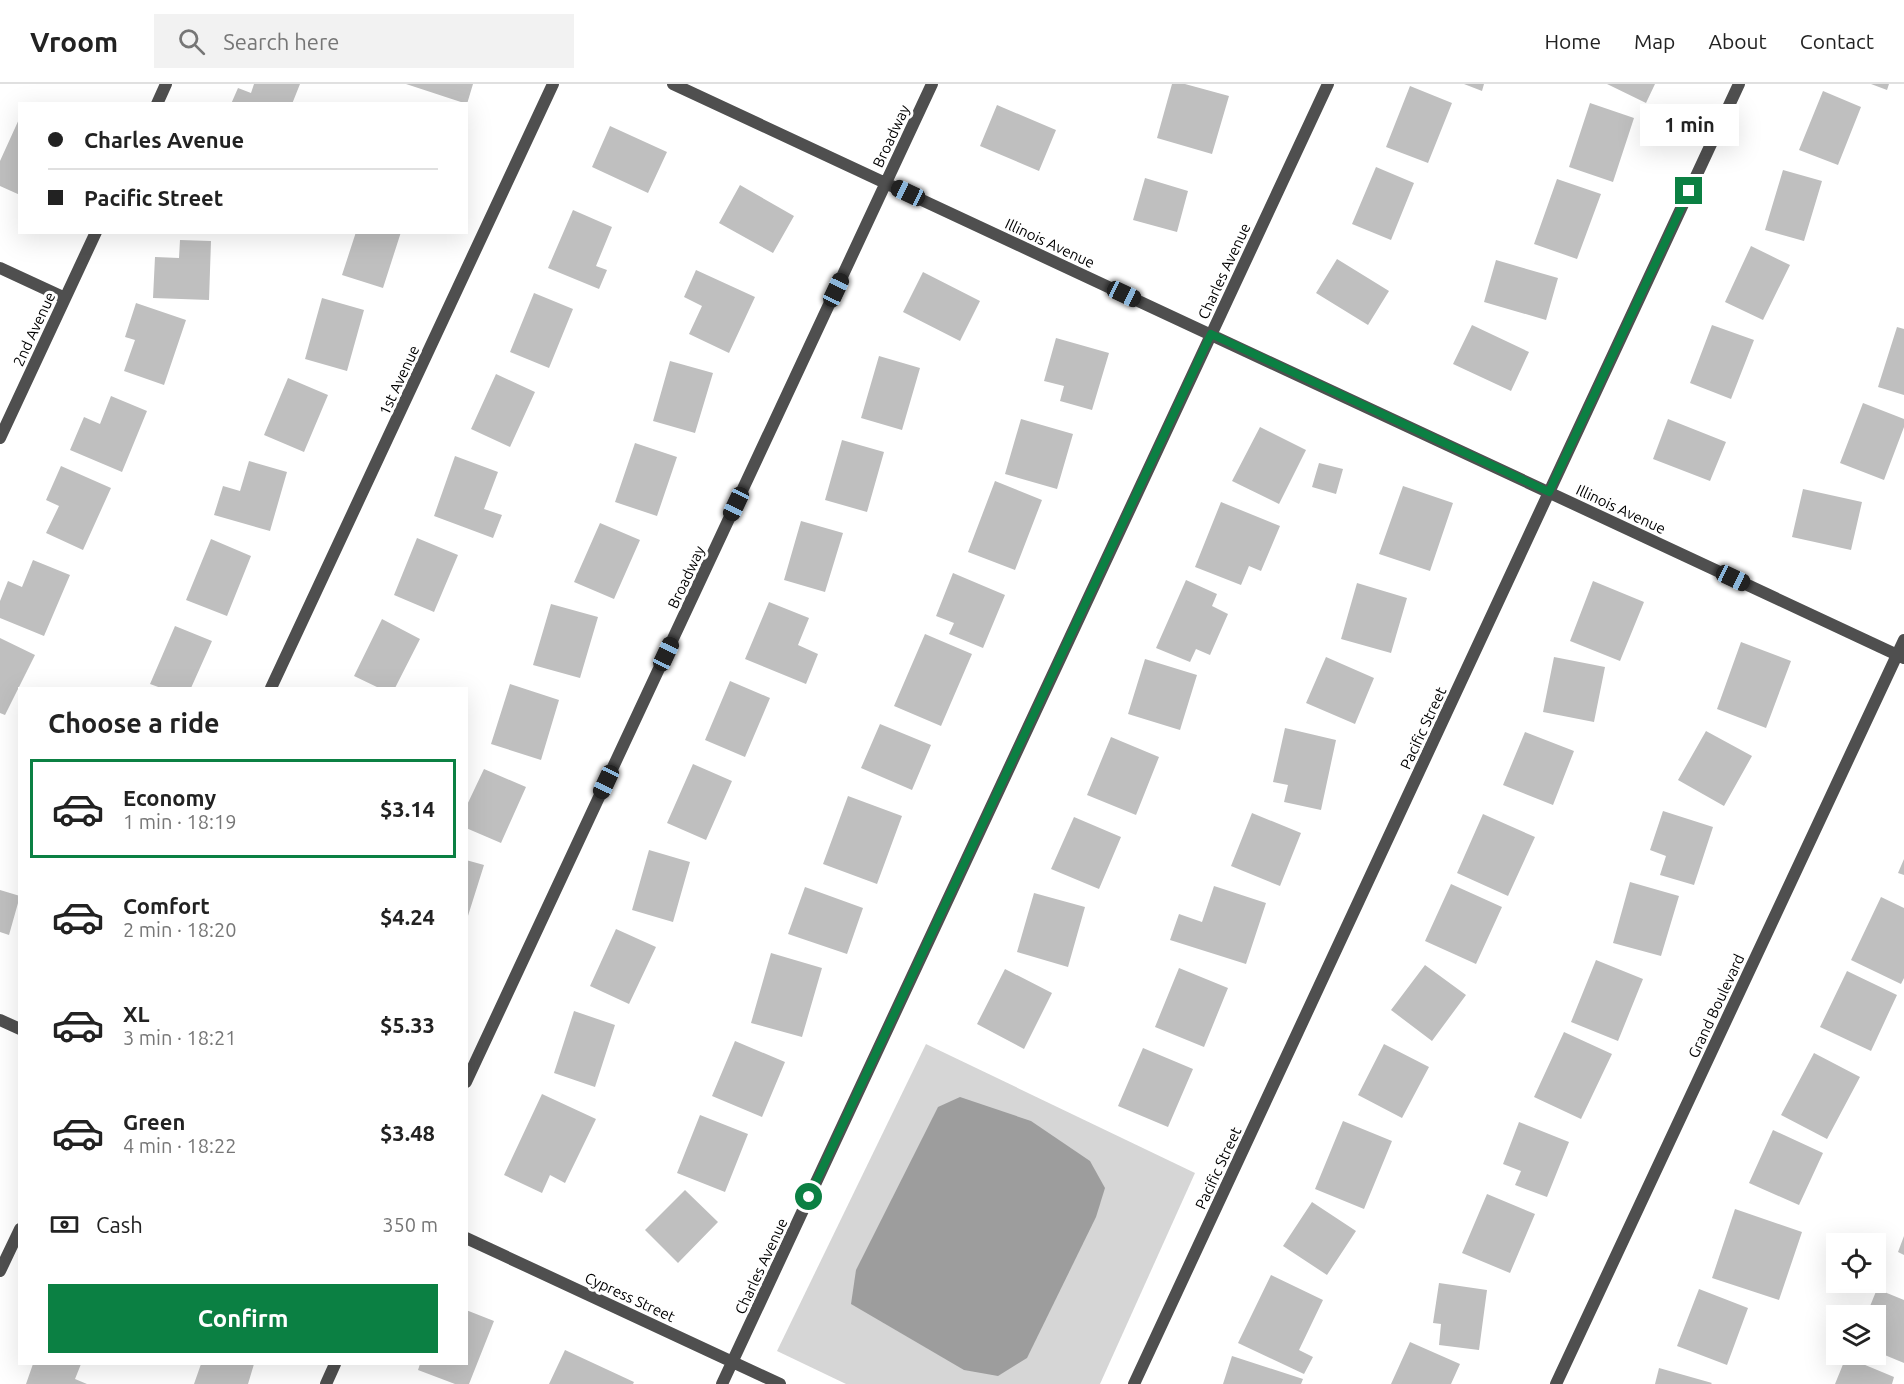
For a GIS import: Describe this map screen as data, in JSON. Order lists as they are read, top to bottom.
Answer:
{
  "streets": {
    "street": [
      "Broadway",
      "Illinois Avenue",
      "Charles Avenue",
      "2nd Avenue",
      "1st Avenue",
      "Pacific Street",
      "Grand Boulevard",
      "Cypress Street"
    ]
  },
  "crossings": [
    ["Broadway", "Illinois Avenue"],
    ["Illinois Avenue", "Charles Avenue"],
    ["Illinois Avenue", "Pacific Street"],
    ["Illinois Avenue", "Grand Boulevard"],
    ["Charles Avenue", "Cypress Street"]
  ],
  "page": {
    "header": "Vroom",
    "search": "Search here",
    "nav": [
      "Home",
      "Map",
      "About",
      "Contact"
    ],
    "banner": ["Charles Avenue", "Pacific Street"],
    "bubble": "1 min",
    "heading": "Choose a ride",
    "list": [
      {
        "name": "Economy",
        "note": "1 min · 18:19",
        "value": "$3.14"
      },
      {
        "name": "Comfort",
        "note": "2 min · 18:20",
        "value": "$4.24"
      },
      {
        "name": "XL",
        "note": "3 min · 18:21",
        "value": "$5.33"
      },
      {
        "name": "Green",
        "note": "4 min · 18:22",
        "value": "$3.48"
      }
    ],
    "pay": ["Cash", "350 m"],
    "buttons": "Confirm"
  }
}
